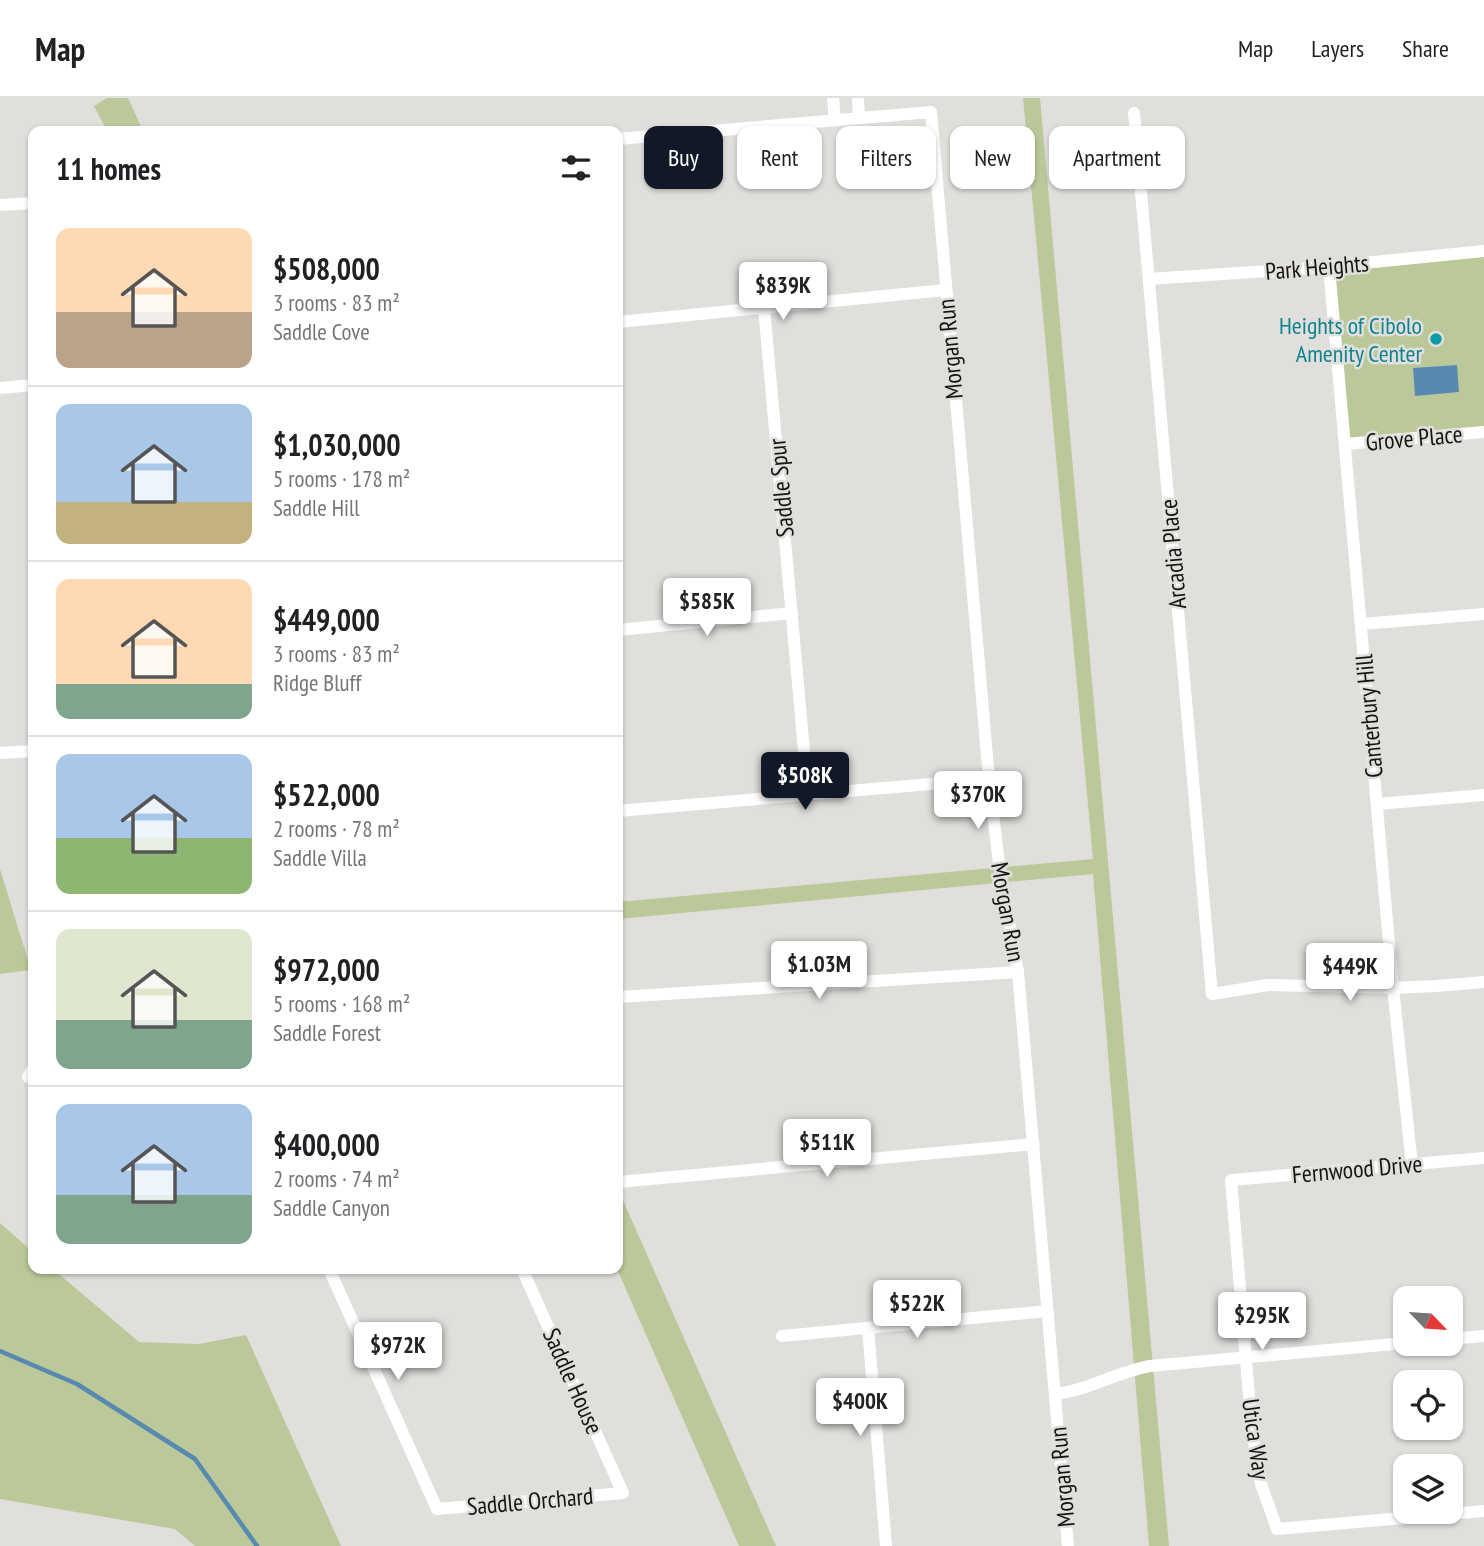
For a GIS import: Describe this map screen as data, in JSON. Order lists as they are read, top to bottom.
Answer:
{
  "streets": {
    "street": [
      "Park Heights",
      "Morgan Run",
      "Grove Place",
      "Saddle Spur",
      "Arcadia Place",
      "Canterbury Hill",
      "Fernwood Drive",
      "Saddle House",
      "Utica Way",
      "Saddle Orchard"
    ]
  },
  "crossings": [
    ["Park Heights", "Arcadia Place"],
    ["Park Heights", "Canterbury Hill"],
    ["Grove Place", "Canterbury Hill"],
    ["Arcadia Place", "Canterbury Hill"],
    ["Canterbury Hill", "Fernwood Drive"],
    ["Fernwood Drive", "Utica Way"],
    ["Saddle House", "Saddle Orchard"]
  ],
  "places": ["Heights of Cibolo Amenity Center"],
  "north": "bottom right",
  "page": {
    "header": "Map",
    "nav": ["Map", "Layers", "Share"],
    "chip": [
      "Buy",
      "Rent",
      "Filters",
      "New",
      "Apartment"
    ],
    "heading": "11 homes",
    "list": [
      {
        "name": "$508,000",
        "note": "3 rooms · 83 m² · Saddle Cove"
      },
      {
        "name": "$1,030,000",
        "note": "5 rooms · 178 m² · Saddle Hill"
      },
      {
        "name": "$449,000",
        "note": "3 rooms · 83 m² · Ridge Bluff"
      },
      {
        "name": "$522,000",
        "note": "2 rooms · 78 m² · Saddle Villa"
      },
      {
        "name": "$972,000",
        "note": "5 rooms · 168 m² · Saddle Forest"
      },
      {
        "name": "$400,000",
        "note": "2 rooms · 74 m² · Saddle Canyon"
      }
    ],
    "price": [
      "$839K",
      "$585K",
      "$508K",
      "$370K",
      "$1.03M",
      "$449K",
      "$511K",
      "$522K",
      "$295K",
      "$972K",
      "$400K"
    ]
  }
}
